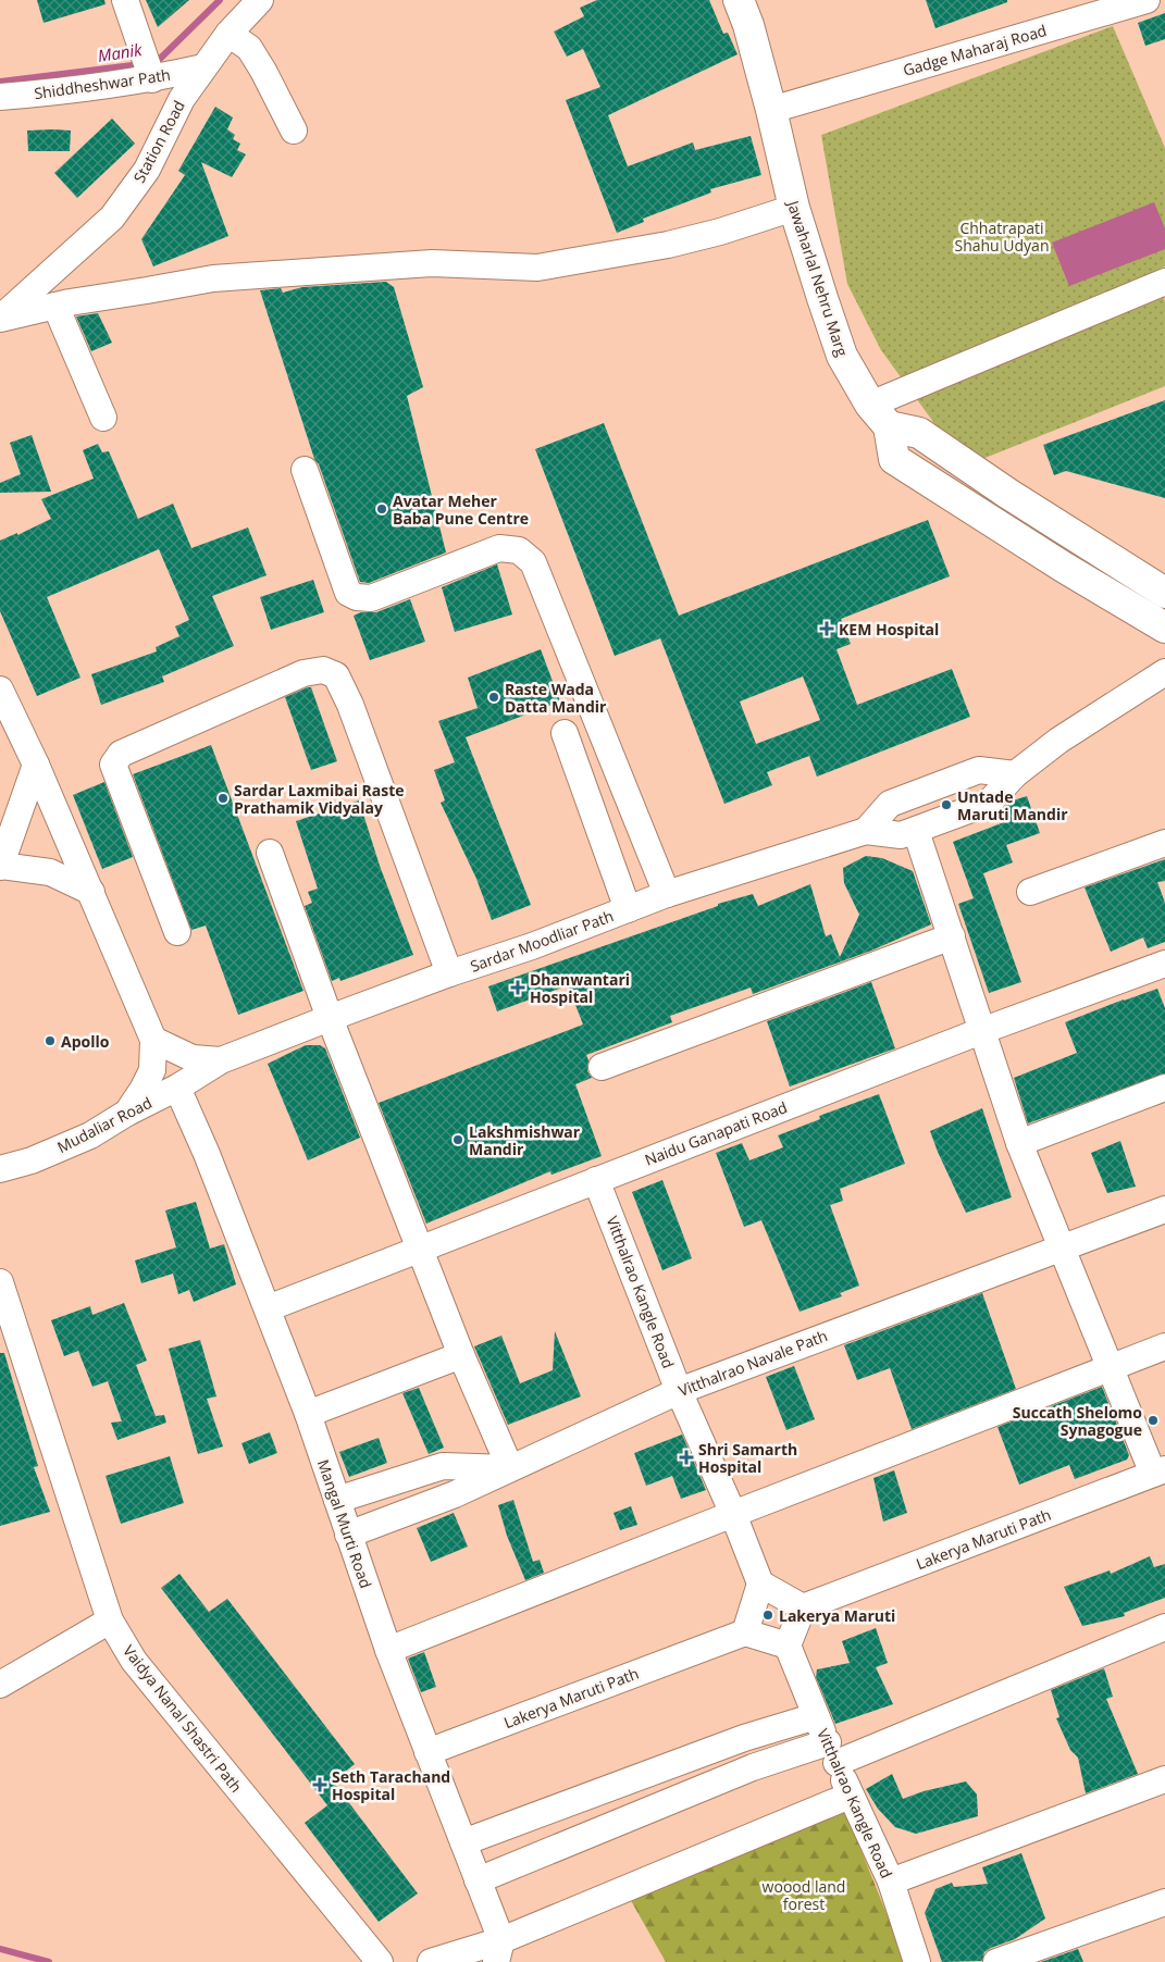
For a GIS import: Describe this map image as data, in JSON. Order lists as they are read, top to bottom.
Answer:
{
  "streets": {
    "main road": ["Jawaharlal Nehru Marg"],
    "street": [
      "Gadge Maharaj Road",
      "Shiddheshwar Path",
      "Station Road",
      "Sardar Moodliar Path",
      "Mudaliar Road",
      "Naidu Ganapati Road",
      "Vitthalrao Kangle Road",
      "Vitthalrao Navale Path",
      "Mangal Murti Road",
      "Lakerya Maruti Path",
      "Vaidya Nanal Shastri Path"
    ]
  },
  "crossings": [
    ["Gadge Maharaj Road", "Jawaharlal Nehru Marg"],
    ["Shiddheshwar Path", "Station Road"],
    ["Sardar Moodliar Path", "Mudaliar Road"],
    ["Sardar Moodliar Path", "Mangal Murti Road"],
    ["Mudaliar Road", "Mangal Murti Road"],
    ["Naidu Ganapati Road", "Vitthalrao Kangle Road"],
    ["Naidu Ganapati Road", "Mangal Murti Road"],
    ["Vitthalrao Kangle Road", "Vitthalrao Navale Path"],
    ["Vitthalrao Navale Path", "Mangal Murti Road"],
    ["Mangal Murti Road", "Lakerya Maruti Path"]
  ],
  "water": ["Manik"],
  "parks": ["Chhatrapati Shahu Udyan", "woood land forest"],
  "places": {
    "other": [
      "Avatar Meher Baba Pune Centre",
      "Raste Wada Datta Mandir",
      "Sardar Laxmibai Raste Prathamik Vidyalay",
      "Untade Maruti Mandir",
      "Apollo",
      "Lakshmishwar Mandir",
      "Succath Shelomo Synagogue",
      "Lakerya Maruti"
    ],
    "health": [
      "KEM Hospital",
      "Dhanwantari Hospital",
      "Shri Samarth Hospital",
      "Seth Tarachand Hospital"
    ]
  }
}
